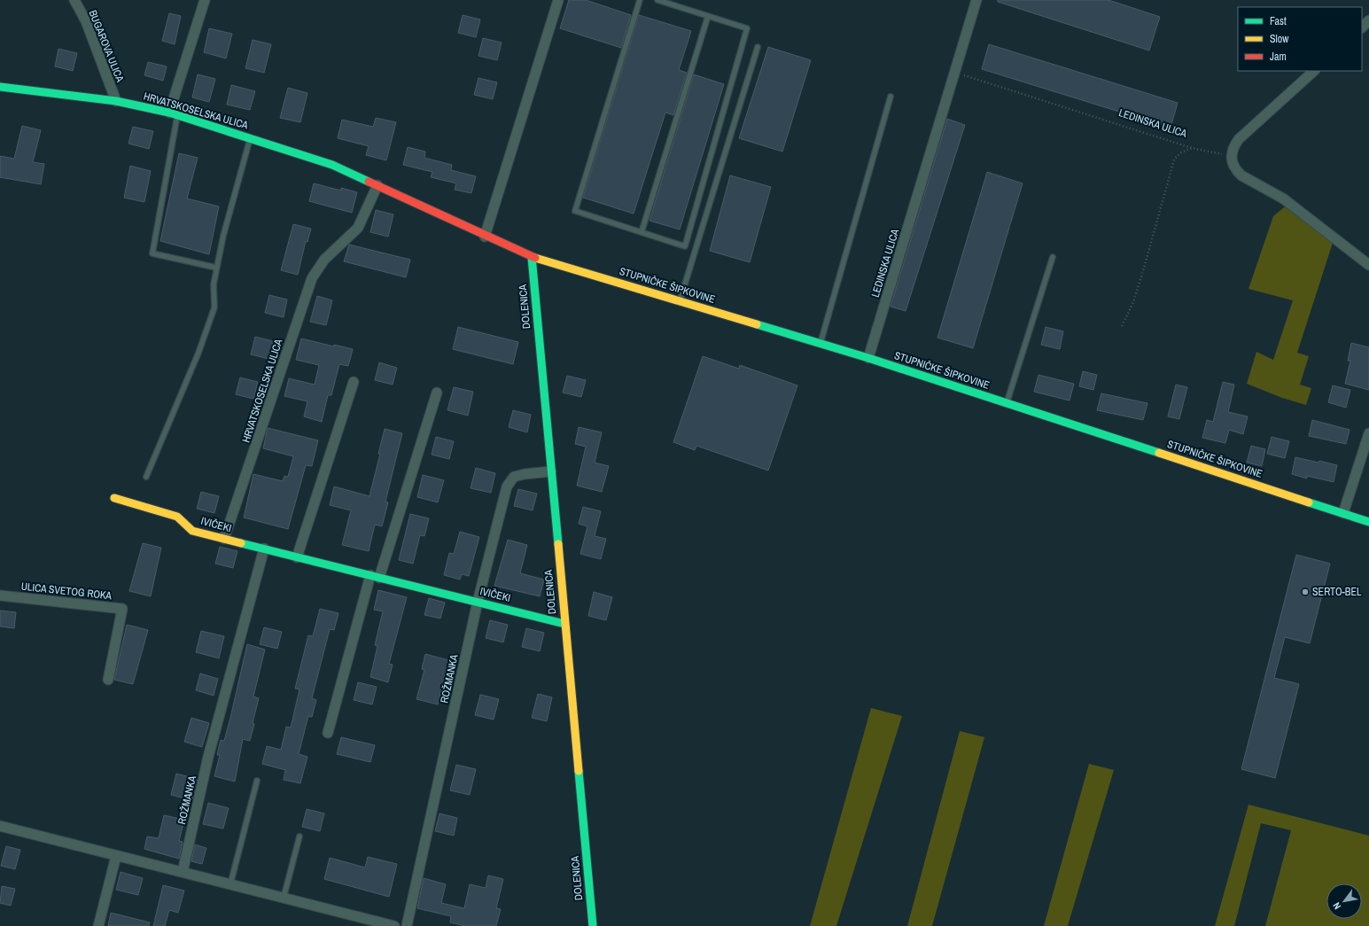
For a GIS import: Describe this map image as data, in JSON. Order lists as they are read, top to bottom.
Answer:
{
  "streets": {
    "street": [
      "BUGAROVA ULICA",
      "HRVATSKOSELSKA ULICA",
      "LEDINSKA ULICA",
      "STUPNIČKE ŠIPKOVINE",
      "DOLENICA",
      "IVIČEKI",
      "ULICA SVETOG ROKA",
      "ROŽMANKA"
    ]
  },
  "crossings": [
    ["BUGAROVA ULICA", "HRVATSKOSELSKA ULICA"],
    ["HRVATSKOSELSKA ULICA", "STUPNIČKE ŠIPKOVINE"],
    ["HRVATSKOSELSKA ULICA", "DOLENICA"],
    ["HRVATSKOSELSKA ULICA", "IVIČEKI"],
    ["LEDINSKA ULICA", "STUPNIČKE ŠIPKOVINE"],
    ["STUPNIČKE ŠIPKOVINE", "DOLENICA"],
    ["DOLENICA", "IVIČEKI"],
    ["DOLENICA", "ROŽMANKA"],
    ["IVIČEKI", "ROŽMANKA"]
  ],
  "places": ["SERTO-BEL"],
  "legend": ["Fast", "Slow", "Jam"],
  "north": "bottom left"
}
